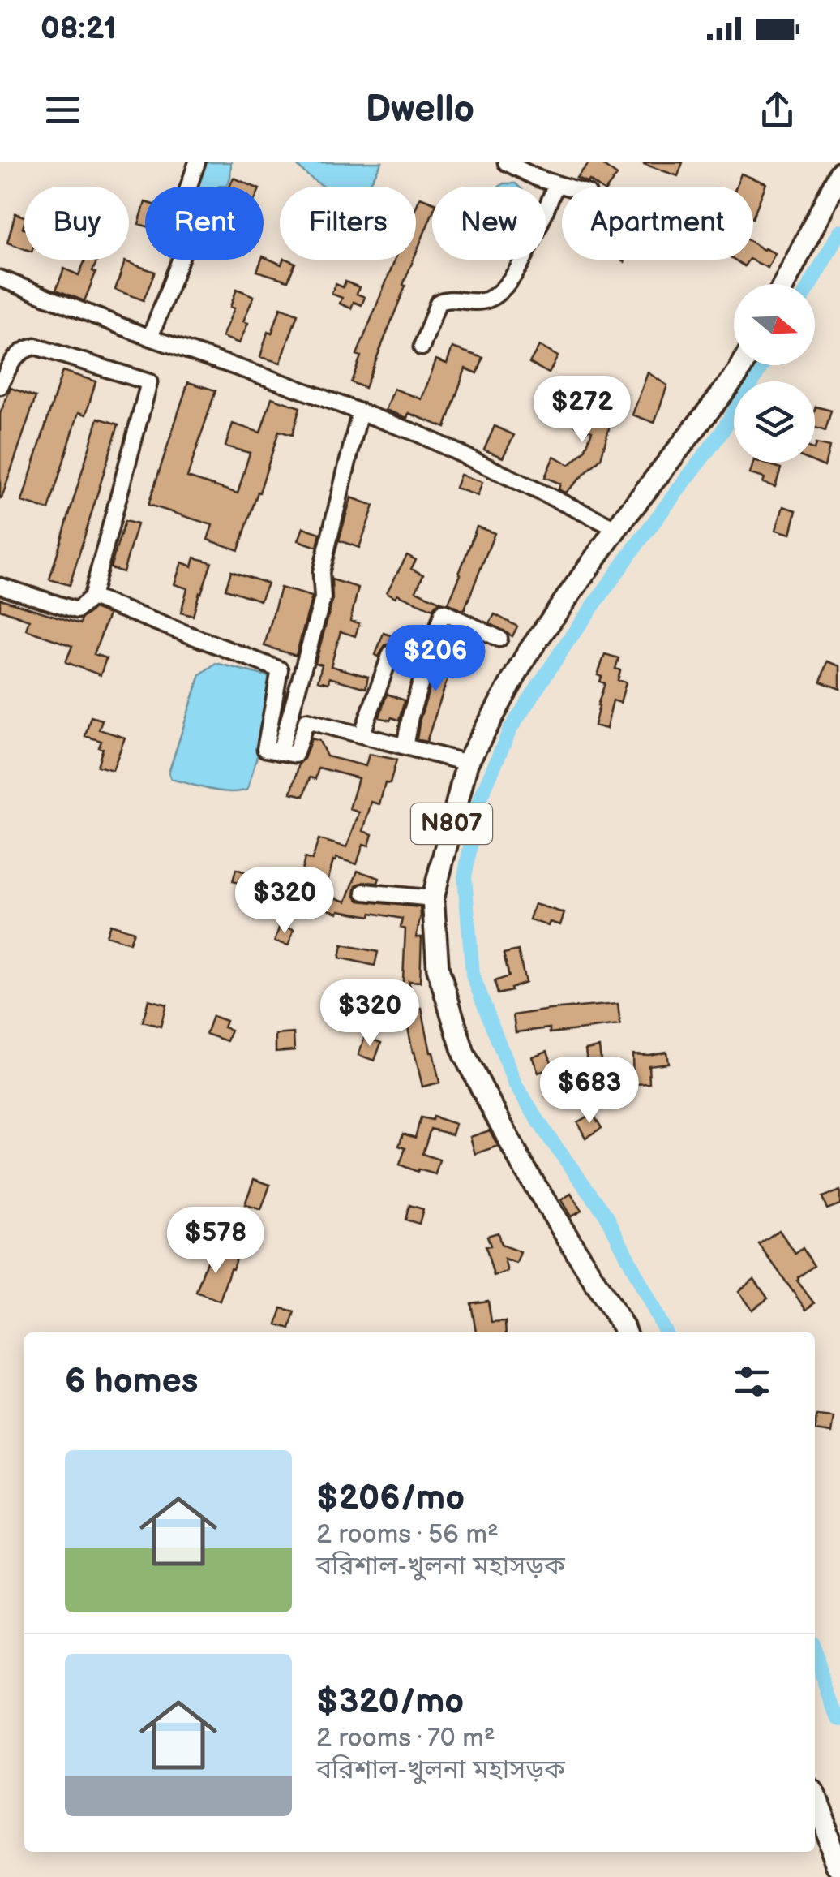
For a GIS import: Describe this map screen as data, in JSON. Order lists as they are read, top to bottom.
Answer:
{
  "streets": {
    "highway": ["N807"]
  },
  "north": "right",
  "page": {
    "status": "08:21",
    "header": "Dwello",
    "chip": [
      "Buy",
      "Rent",
      "Filters",
      "New",
      "Apartment"
    ],
    "price": [
      "$272",
      "$206",
      "$320",
      "$320",
      "$683",
      "$578"
    ],
    "heading": "6 homes",
    "list": [
      {
        "name": "$206/mo",
        "note": "2 rooms · 56 m² · বরিশাল-খুলনা মহাসড়ক"
      },
      {
        "name": "$320/mo",
        "note": "2 rooms · 70 m² · বরিশাল-খুলনা মহাসড়ক"
      }
    ]
  }
}
